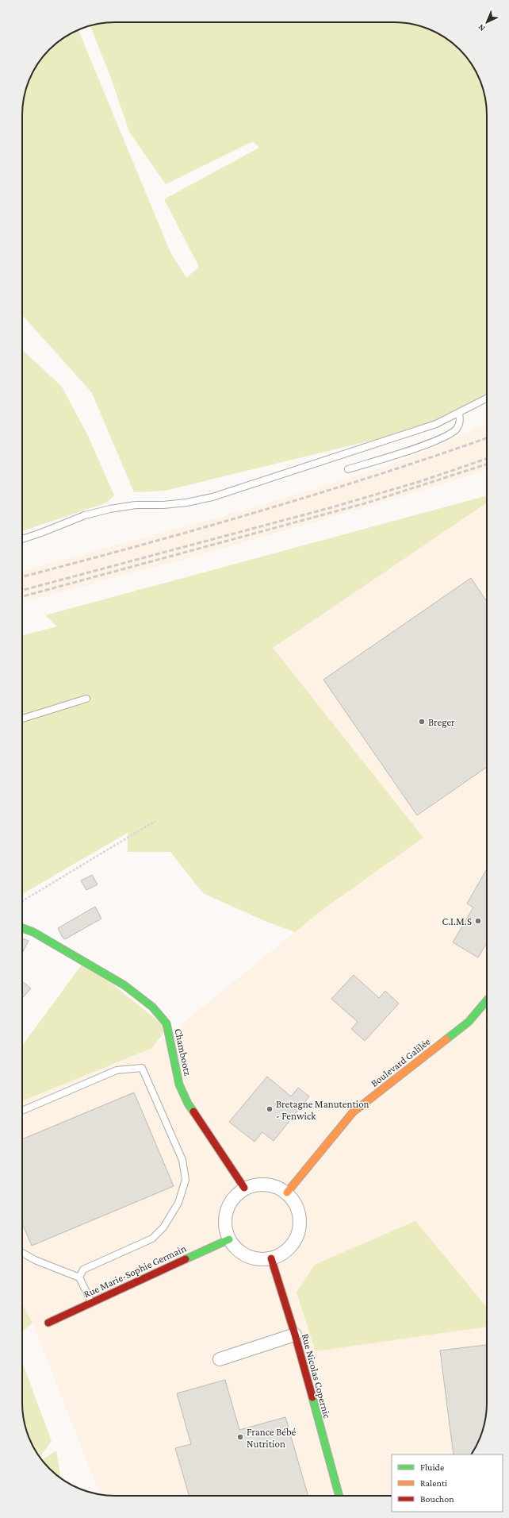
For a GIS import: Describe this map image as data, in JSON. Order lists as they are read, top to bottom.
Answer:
{
  "streets": {
    "street": [
      "Chambootz",
      "Boulevard Galilée",
      "Rue Marie-Sophie Germain",
      "Rue Nicolas Copernic"
    ]
  },
  "crossings": [
    ["Chambootz", "Boulevard Galilée"],
    ["Chambootz", "Rue Marie-Sophie Germain"],
    ["Chambootz", "Rue Nicolas Copernic"],
    ["Boulevard Galilée", "Rue Marie-Sophie Germain"],
    ["Boulevard Galilée", "Rue Nicolas Copernic"],
    ["Rue Marie-Sophie Germain", "Rue Nicolas Copernic"]
  ],
  "places": [
    "Breger",
    "C.I.M.S",
    "Bretagne Manutention - Fenwick",
    "France Bébé Nutrition"
  ],
  "legend": ["Fluide", "Ralenti", "Bouchon"],
  "north": "bottom left"
}
